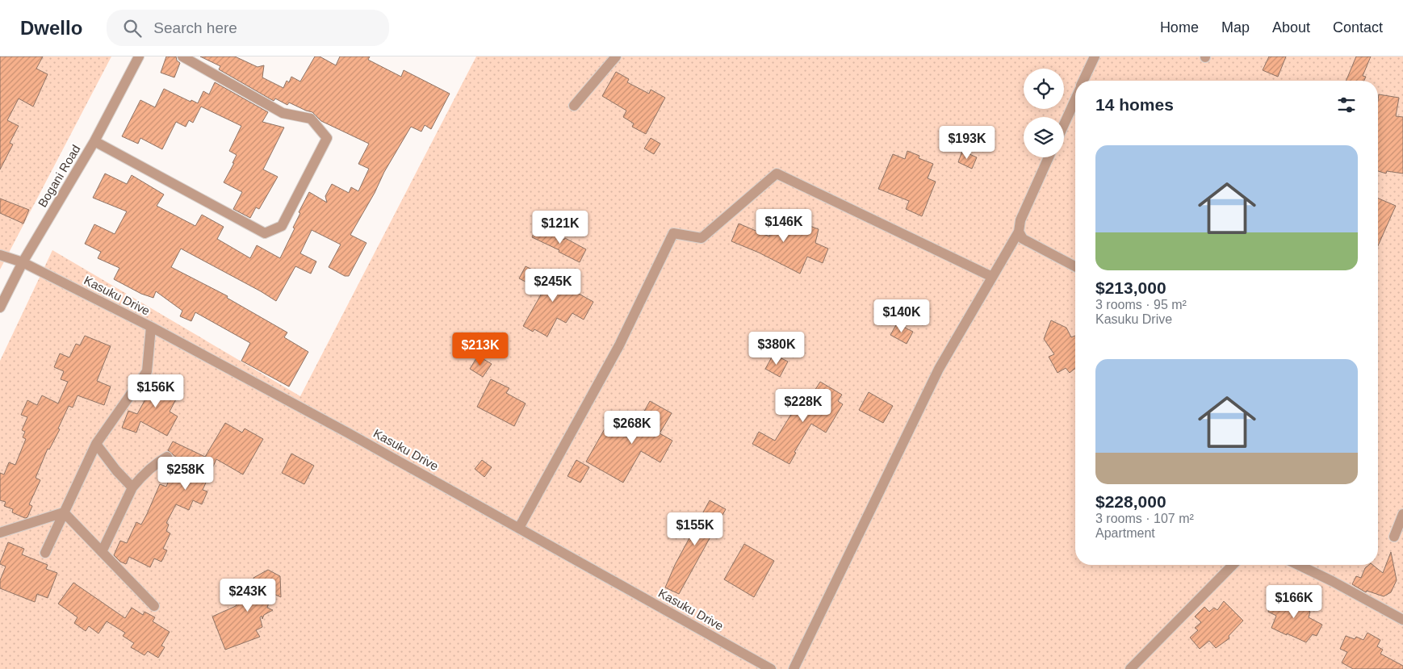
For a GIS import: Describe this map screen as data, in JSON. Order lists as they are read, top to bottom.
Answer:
{
  "streets": {
    "street": ["Bogani Road", "Kasuku Drive"]
  },
  "crossings": [
    ["Bogani Road", "Kasuku Drive"]
  ],
  "page": {
    "header": "Dwello",
    "search": "Search here",
    "nav": [
      "Home",
      "Map",
      "About",
      "Contact"
    ],
    "heading": "14 homes",
    "price": [
      "$193K",
      "$146K",
      "$121K",
      "$245K",
      "$140K",
      "$380K",
      "$213K",
      "$156K",
      "$228K",
      "$268K",
      "$258K",
      "$155K",
      "$243K",
      "$166K"
    ],
    "list": [
      {
        "name": "$213,000",
        "note": "3 rooms · 95 m² · Kasuku Drive"
      },
      {
        "name": "$228,000",
        "note": "3 rooms · 107 m² · Apartment"
      }
    ]
  }
}
